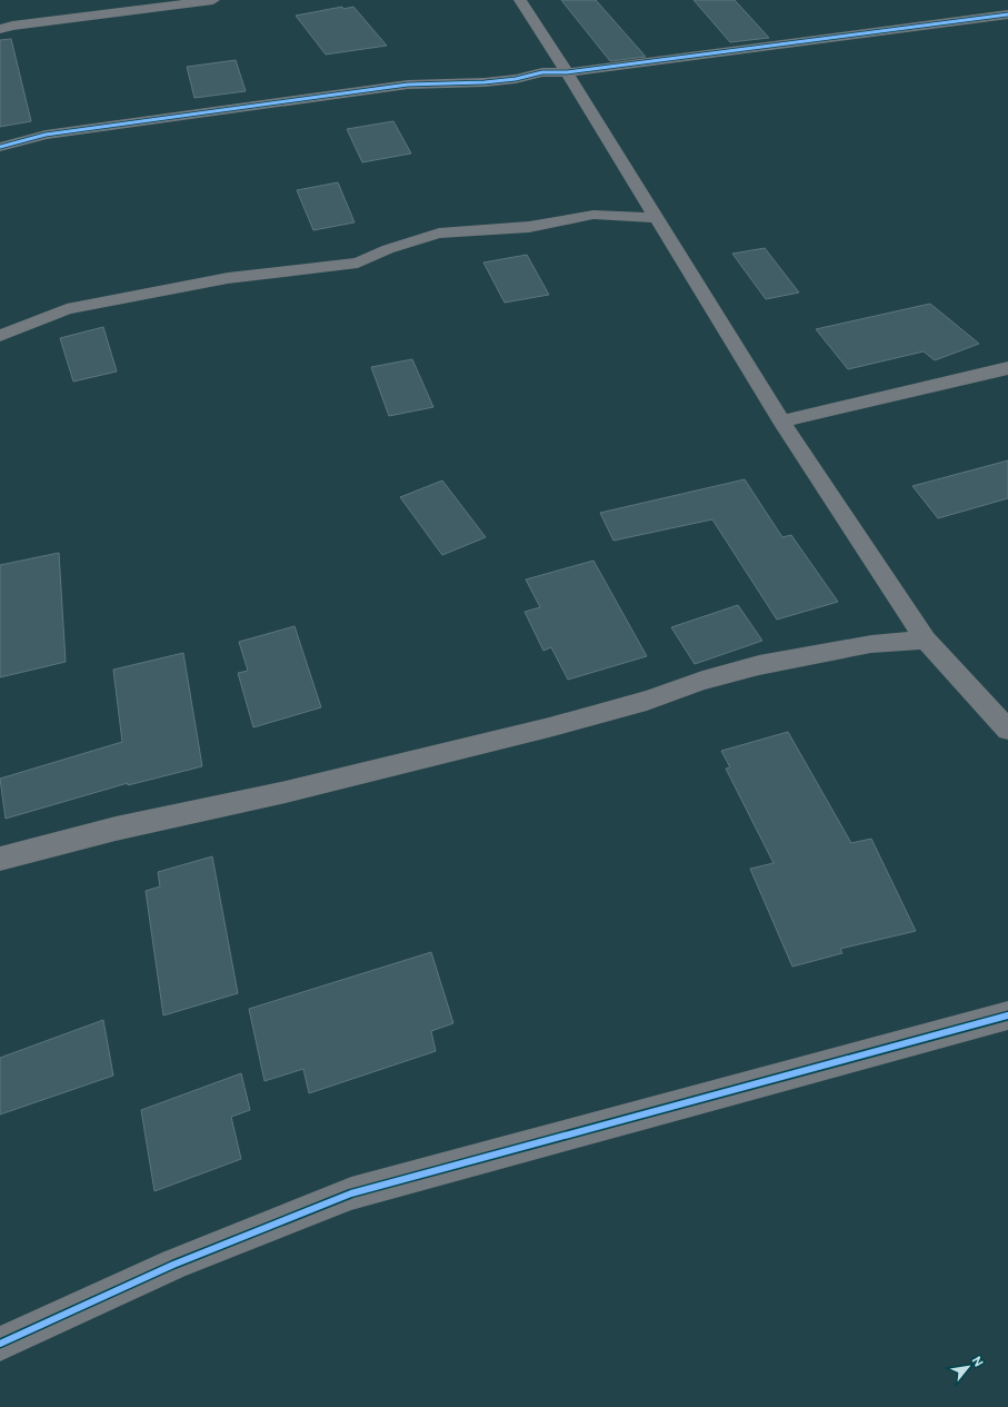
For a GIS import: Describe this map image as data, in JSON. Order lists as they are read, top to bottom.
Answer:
{
  "north": "top right"
}
